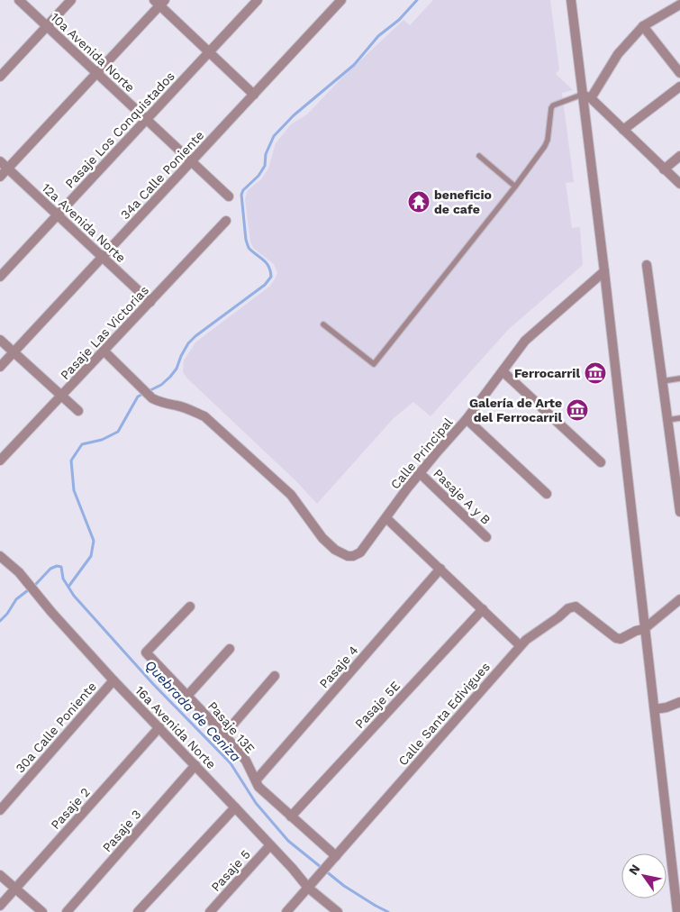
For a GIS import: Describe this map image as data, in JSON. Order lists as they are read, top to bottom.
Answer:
{
  "streets": {
    "street": [
      "10a Avenida Norte",
      "Pasaje Los Conquistados",
      "34a Calle Poniente",
      "12a Avenida Norte",
      "Pasaje Las Victorias",
      "Calle Principal",
      "Pasaje A y B",
      "Pasaje 4",
      "Pasaje 5E",
      "Calle Santa Edivigues",
      "30a Calle Poniente",
      "16a Avenida Norte",
      "Pasaje 13E",
      "Pasaje 2",
      "Pasaje 3",
      "Pasaje 5"
    ]
  },
  "crossings": [
    ["10a Avenida Norte", "Pasaje Los Conquistados"],
    ["10a Avenida Norte", "34a Calle Poniente"],
    ["Pasaje Los Conquistados", "12a Avenida Norte"],
    ["34a Calle Poniente", "12a Avenida Norte"],
    ["12a Avenida Norte", "Pasaje Las Victorias"],
    ["Pasaje Las Victorias", "Calle Principal"],
    ["Calle Principal", "Pasaje A y B"],
    ["Pasaje 4", "Pasaje 13E"],
    ["Pasaje 5E", "Pasaje 13E"],
    ["Calle Santa Edivigues", "16a Avenida Norte"],
    ["Calle Santa Edivigues", "Pasaje 13E"],
    ["30a Calle Poniente", "16a Avenida Norte"],
    ["16a Avenida Norte", "Pasaje 2"],
    ["16a Avenida Norte", "Pasaje 3"],
    ["16a Avenida Norte", "Pasaje 5"]
  ],
  "water": ["Quebrada de Ceniza"],
  "places": {
    "temple": ["beneficio de cafe"],
    "museum": ["Ferrocarril", "Galería de Arte del Ferrocarril"]
  },
  "north": "top left"
}
